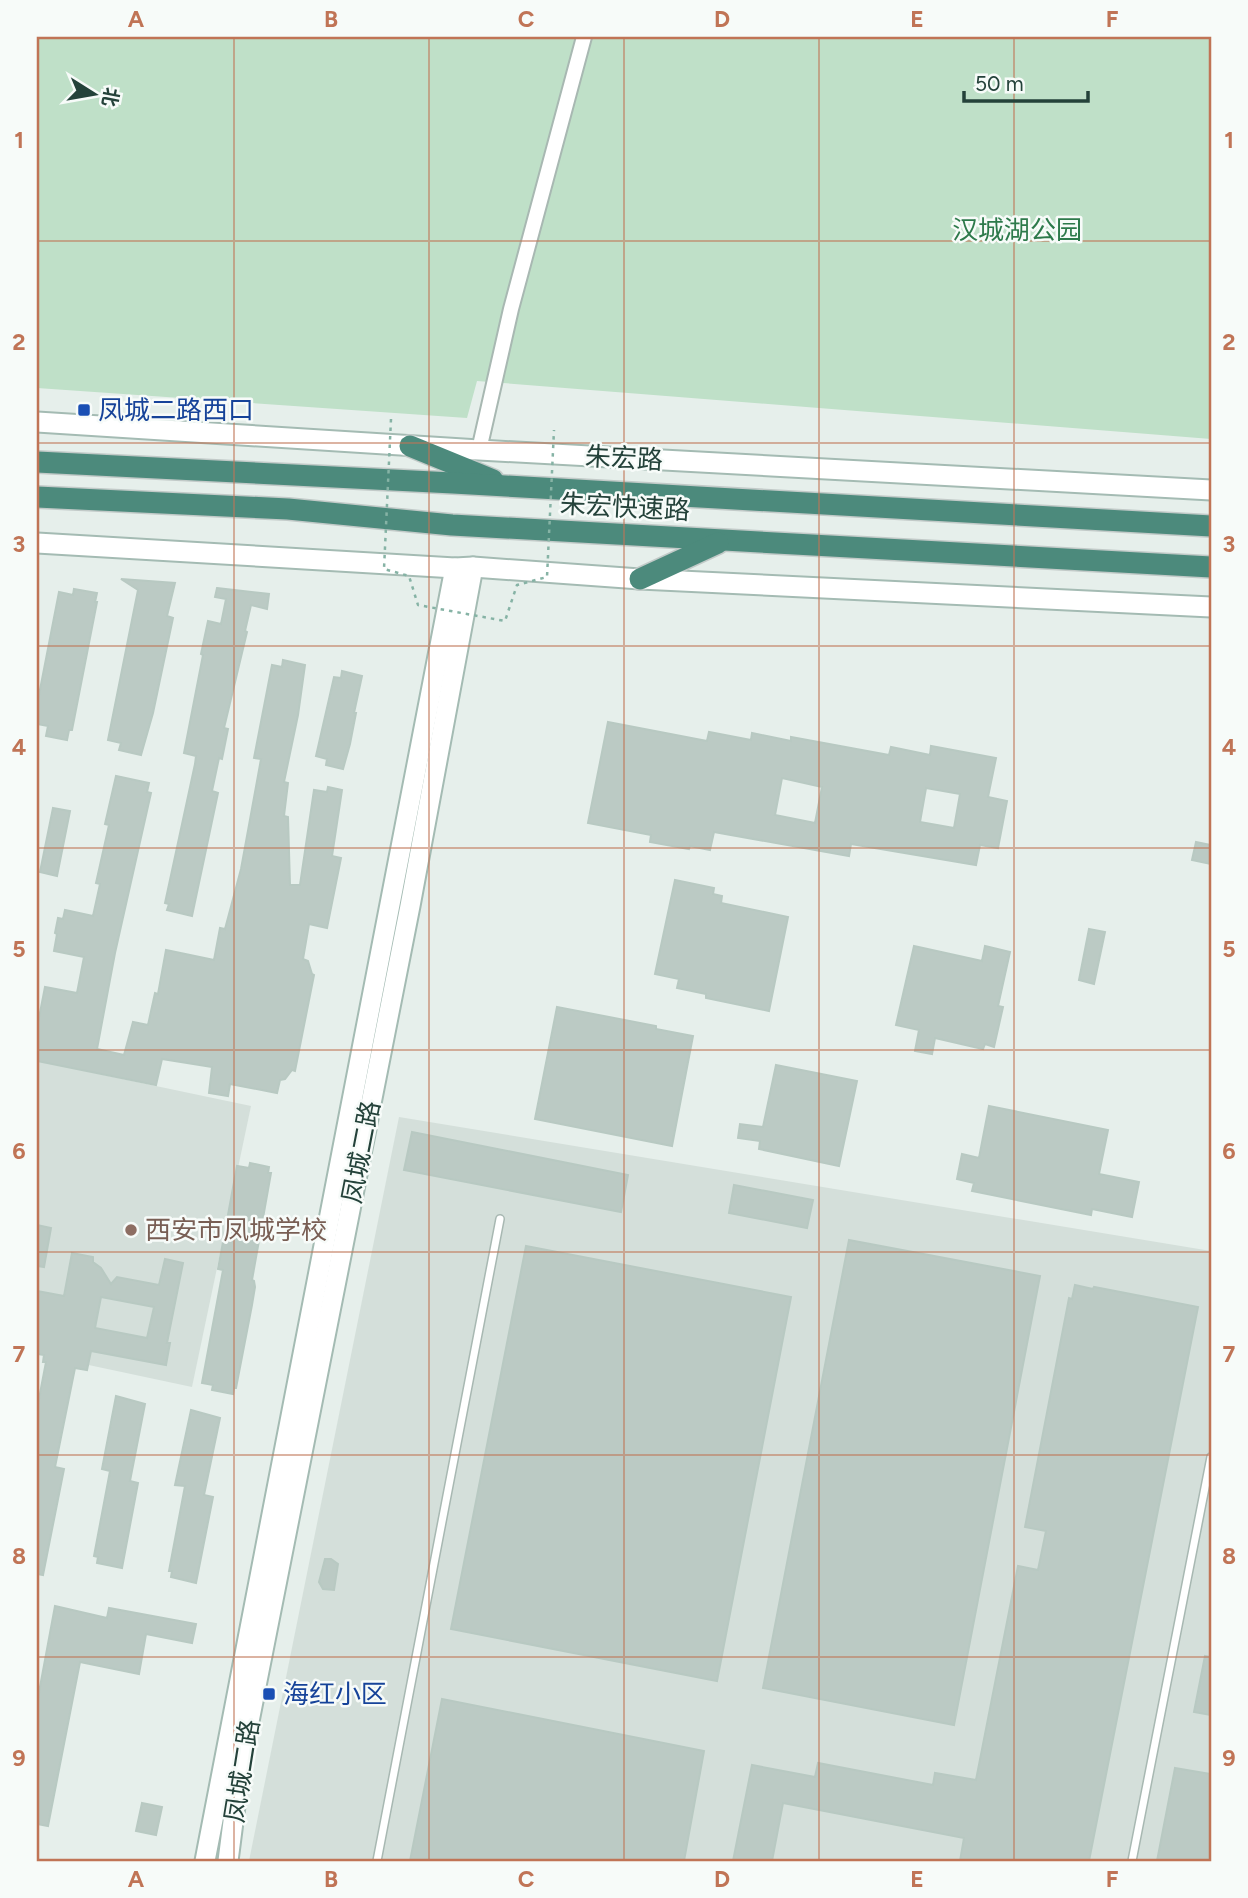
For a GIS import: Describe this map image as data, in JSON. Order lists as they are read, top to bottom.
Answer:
{
  "streets": {
    "highway": ["朱宏快速路"],
    "main road": ["朱宏路", "凤城二路"]
  },
  "parks": ["汉城湖公园"],
  "places": {
    "transit": ["凤城二路西口", "海红小区"],
    "other": ["西安市凤城学校"]
  },
  "scale_bar": "50 m",
  "north": "right",
  "grid": {
    "columns": [
      "A",
      "B",
      "C",
      "D",
      "E",
      "F"
    ],
    "rows": [
      "1",
      "2",
      "3",
      "4",
      "5",
      "6",
      "7",
      "8",
      "9"
    ]
  }
}
